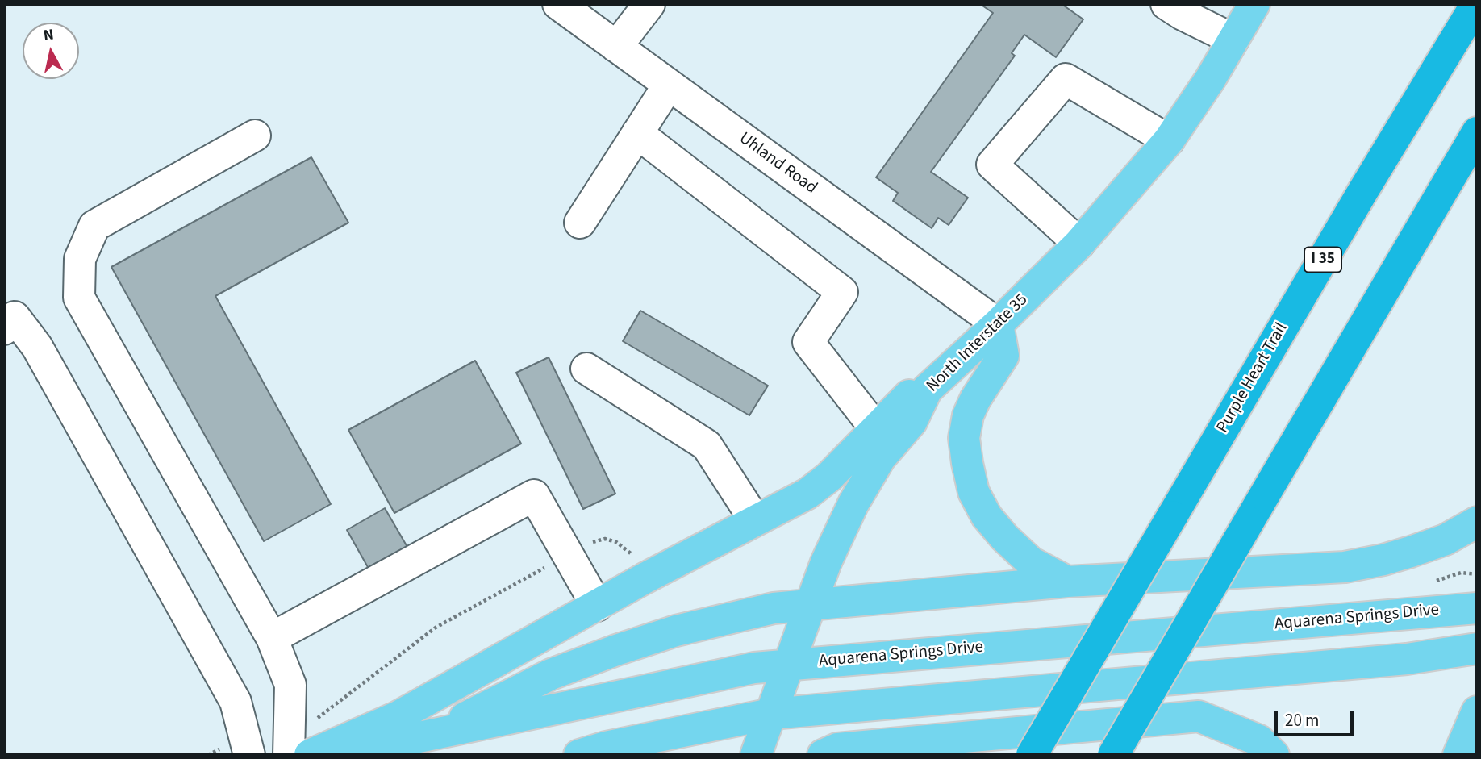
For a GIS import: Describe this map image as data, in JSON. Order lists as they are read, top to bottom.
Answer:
{
  "streets": {
    "highway": ["I 35", "Purple Heart Trail"],
    "main road": ["North Interstate 35", "Aquarena Springs Drive"],
    "street": ["Uhland Road"]
  },
  "crossings": [
    ["Uhland Road", "North Interstate 35"],
    ["North Interstate 35", "Aquarena Springs Drive"]
  ],
  "scale_bar": "20 m",
  "north": "top"
}
